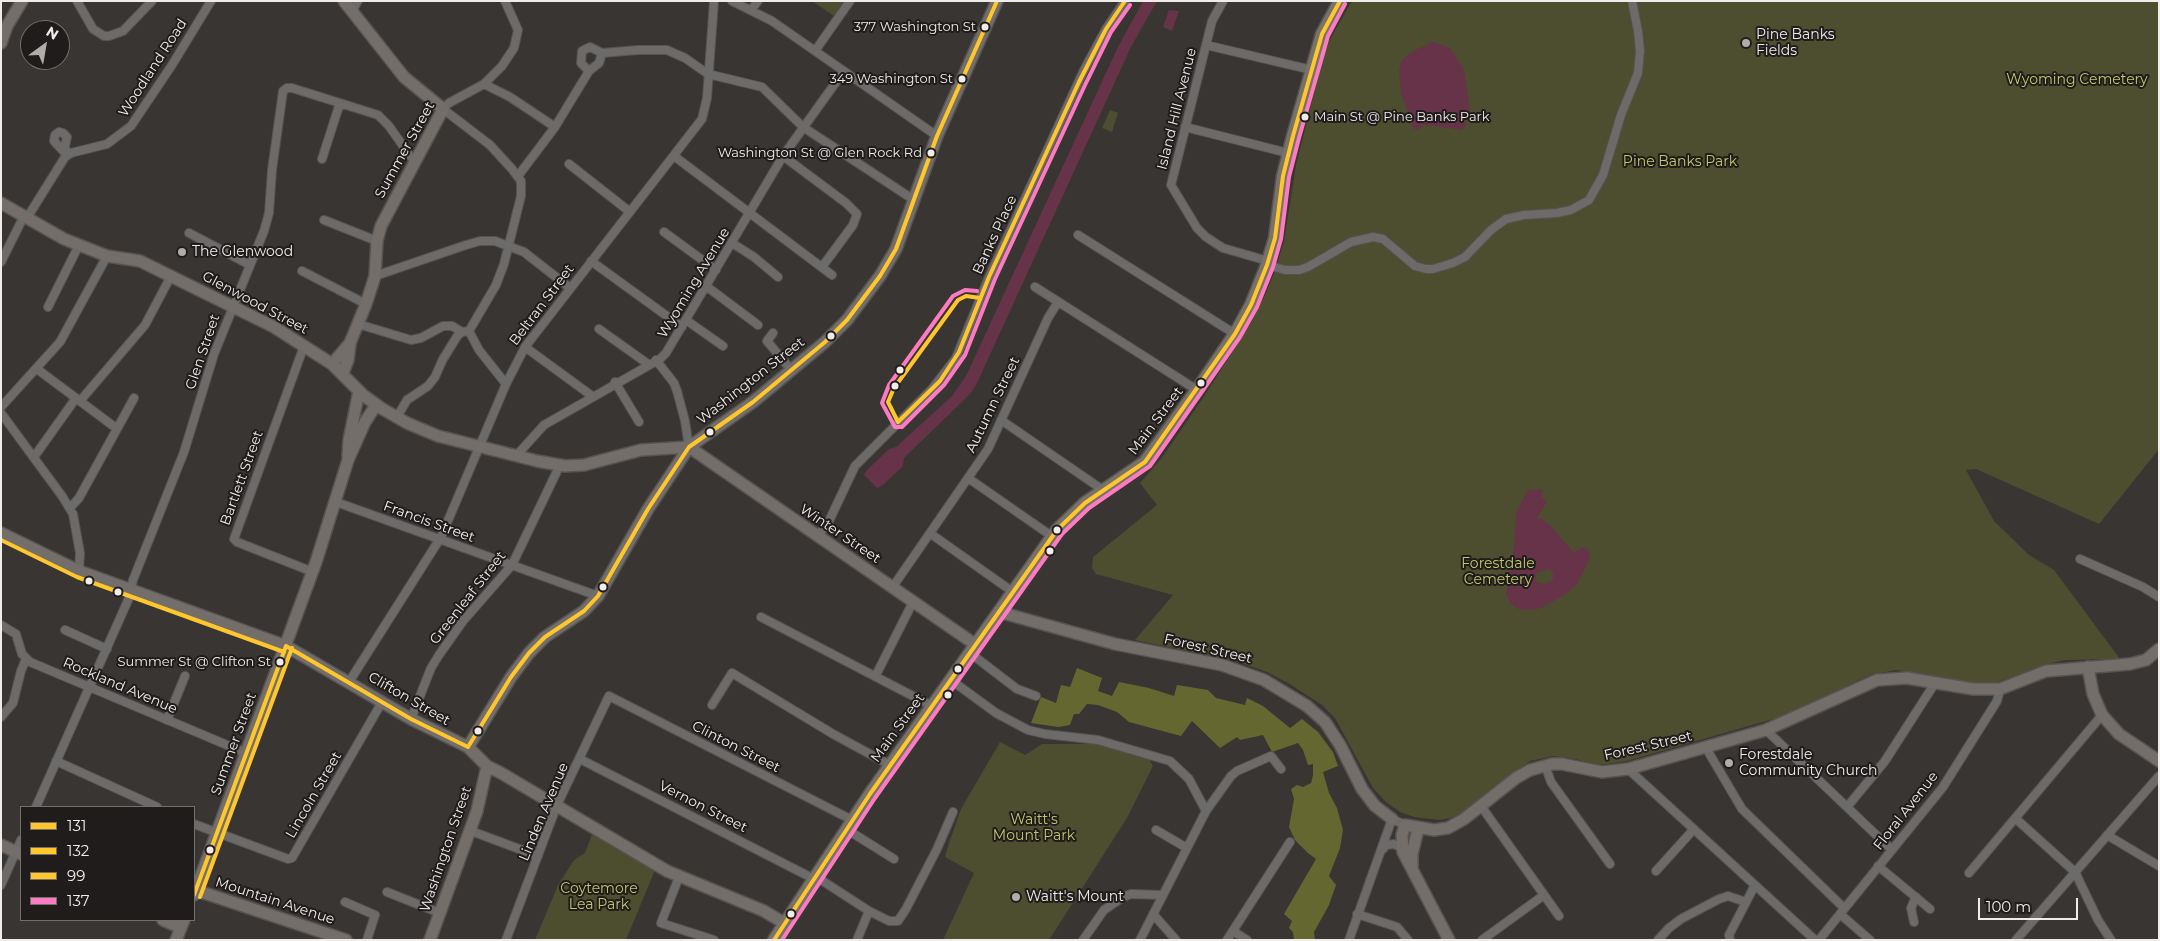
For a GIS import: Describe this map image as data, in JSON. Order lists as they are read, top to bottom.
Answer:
{
  "streets": {
    "main road": ["Main Street"],
    "street": [
      "Woodland Road",
      "Island Hill Avenue",
      "Summer Street",
      "Banks Place",
      "Wyoming Avenue",
      "Glenwood Street",
      "Beltran Street",
      "Glen Street",
      "Washington Street",
      "Autumn Street",
      "Bartlett Street",
      "Francis Street",
      "Winter Street",
      "Greenleaf Street",
      "Forest Street",
      "Rockland Avenue",
      "Clifton Street",
      "Clinton Street",
      "Lincoln Street",
      "Vernon Street",
      "Floral Avenue",
      "Linden Avenue",
      "Mountain Avenue"
    ]
  },
  "crossings": [
    ["Woodland Road", "Glenwood Street"],
    ["Island Hill Avenue", "Main Street"],
    ["Summer Street", "Glenwood Street"],
    ["Summer Street", "Bartlett Street"],
    ["Summer Street", "Francis Street"],
    ["Summer Street", "Rockland Avenue"],
    ["Summer Street", "Clifton Street"],
    ["Summer Street", "Lincoln Street"],
    ["Summer Street", "Mountain Avenue"],
    ["Banks Place", "Winter Street"],
    ["Wyoming Avenue", "Glenwood Street"],
    ["Glenwood Street", "Beltran Street"],
    ["Glenwood Street", "Glen Street"],
    ["Glenwood Street", "Washington Street"],
    ["Glenwood Street", "Bartlett Street"],
    ["Glenwood Street", "Winter Street"],
    ["Glenwood Street", "Greenleaf Street"],
    ["Beltran Street", "Francis Street"],
    ["Beltran Street", "Clifton Street"],
    ["Glen Street", "Rockland Avenue"],
    ["Glen Street", "Clifton Street"],
    ["Washington Street", "Francis Street"],
    ["Washington Street", "Winter Street"],
    ["Washington Street", "Clifton Street"],
    ["Autumn Street", "Winter Street"],
    ["Main Street", "Winter Street"],
    ["Main Street", "Forest Street"],
    ["Main Street", "Clifton Street"],
    ["Main Street", "Clinton Street"],
    ["Main Street", "Vernon Street"],
    ["Francis Street", "Greenleaf Street"],
    ["Greenleaf Street", "Clifton Street"],
    ["Forest Street", "Floral Avenue"],
    ["Clifton Street", "Lincoln Street"],
    ["Clifton Street", "Linden Avenue"],
    ["Clinton Street", "Linden Avenue"],
    ["Vernon Street", "Linden Avenue"]
  ],
  "parks": [
    "Wyoming Cemetery",
    "Pine Banks Park",
    "Forestdale Cemetery",
    "Waitt's Mount Park",
    "Coytemore Lea Park"
  ],
  "places": [
    "377 Washington St",
    "Pine Banks Fields",
    "349 Washington St",
    "Main St @ Pine Banks Park",
    "Washington St @ Glen Rock Rd",
    "The Glenwood",
    "Summer St @ Clifton St",
    "Forestdale Community Church",
    "Waitt's Mount"
  ],
  "lines": [
    "transit line 131",
    "transit line 132",
    "transit line 137",
    "transit line 99"
  ],
  "legend": [
    "131",
    "132",
    "99",
    "137"
  ],
  "scale_bar": "100 m",
  "north": "top right"
}
